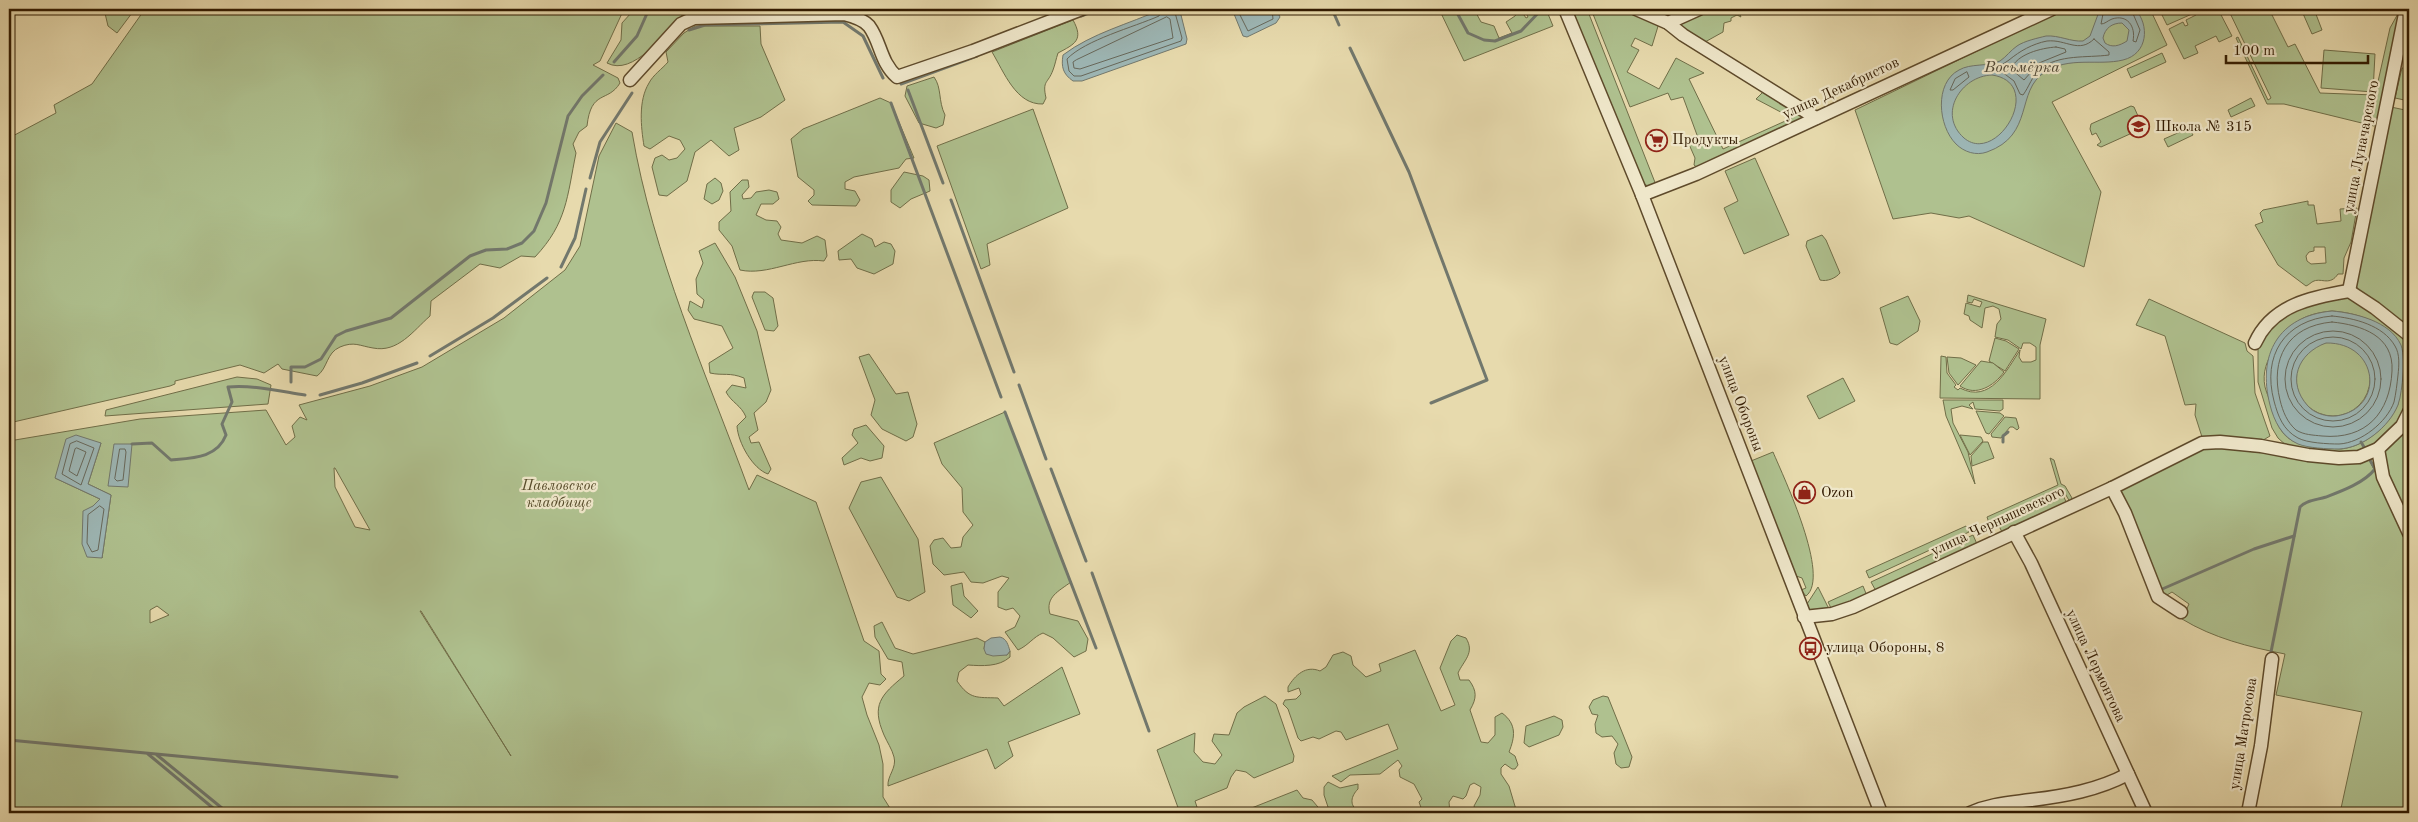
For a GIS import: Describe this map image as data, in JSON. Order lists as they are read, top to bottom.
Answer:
{
  "streets": {
    "street": [
      "улица Декабристов",
      "улица Луначарского",
      "улица Обороны",
      "улица Чернышевского",
      "улица Лермонтова",
      "улица Матросова"
    ]
  },
  "crossings": [
    ["улица Декабристов", "улица Обороны"],
    ["улица Обороны", "улица Чернышевского"],
    ["улица Чернышевского", "улица Лермонтова"]
  ],
  "water": ["Восьмёрка"],
  "parks": ["Павловское кладбище"],
  "places": {
    "school or university": ["Школа № 315"],
    "supermarket": ["Продукты"],
    "shop": ["Ozon"],
    "bus stop": ["улица Обороны, 8"]
  },
  "scale_bar": "100 m"
}
